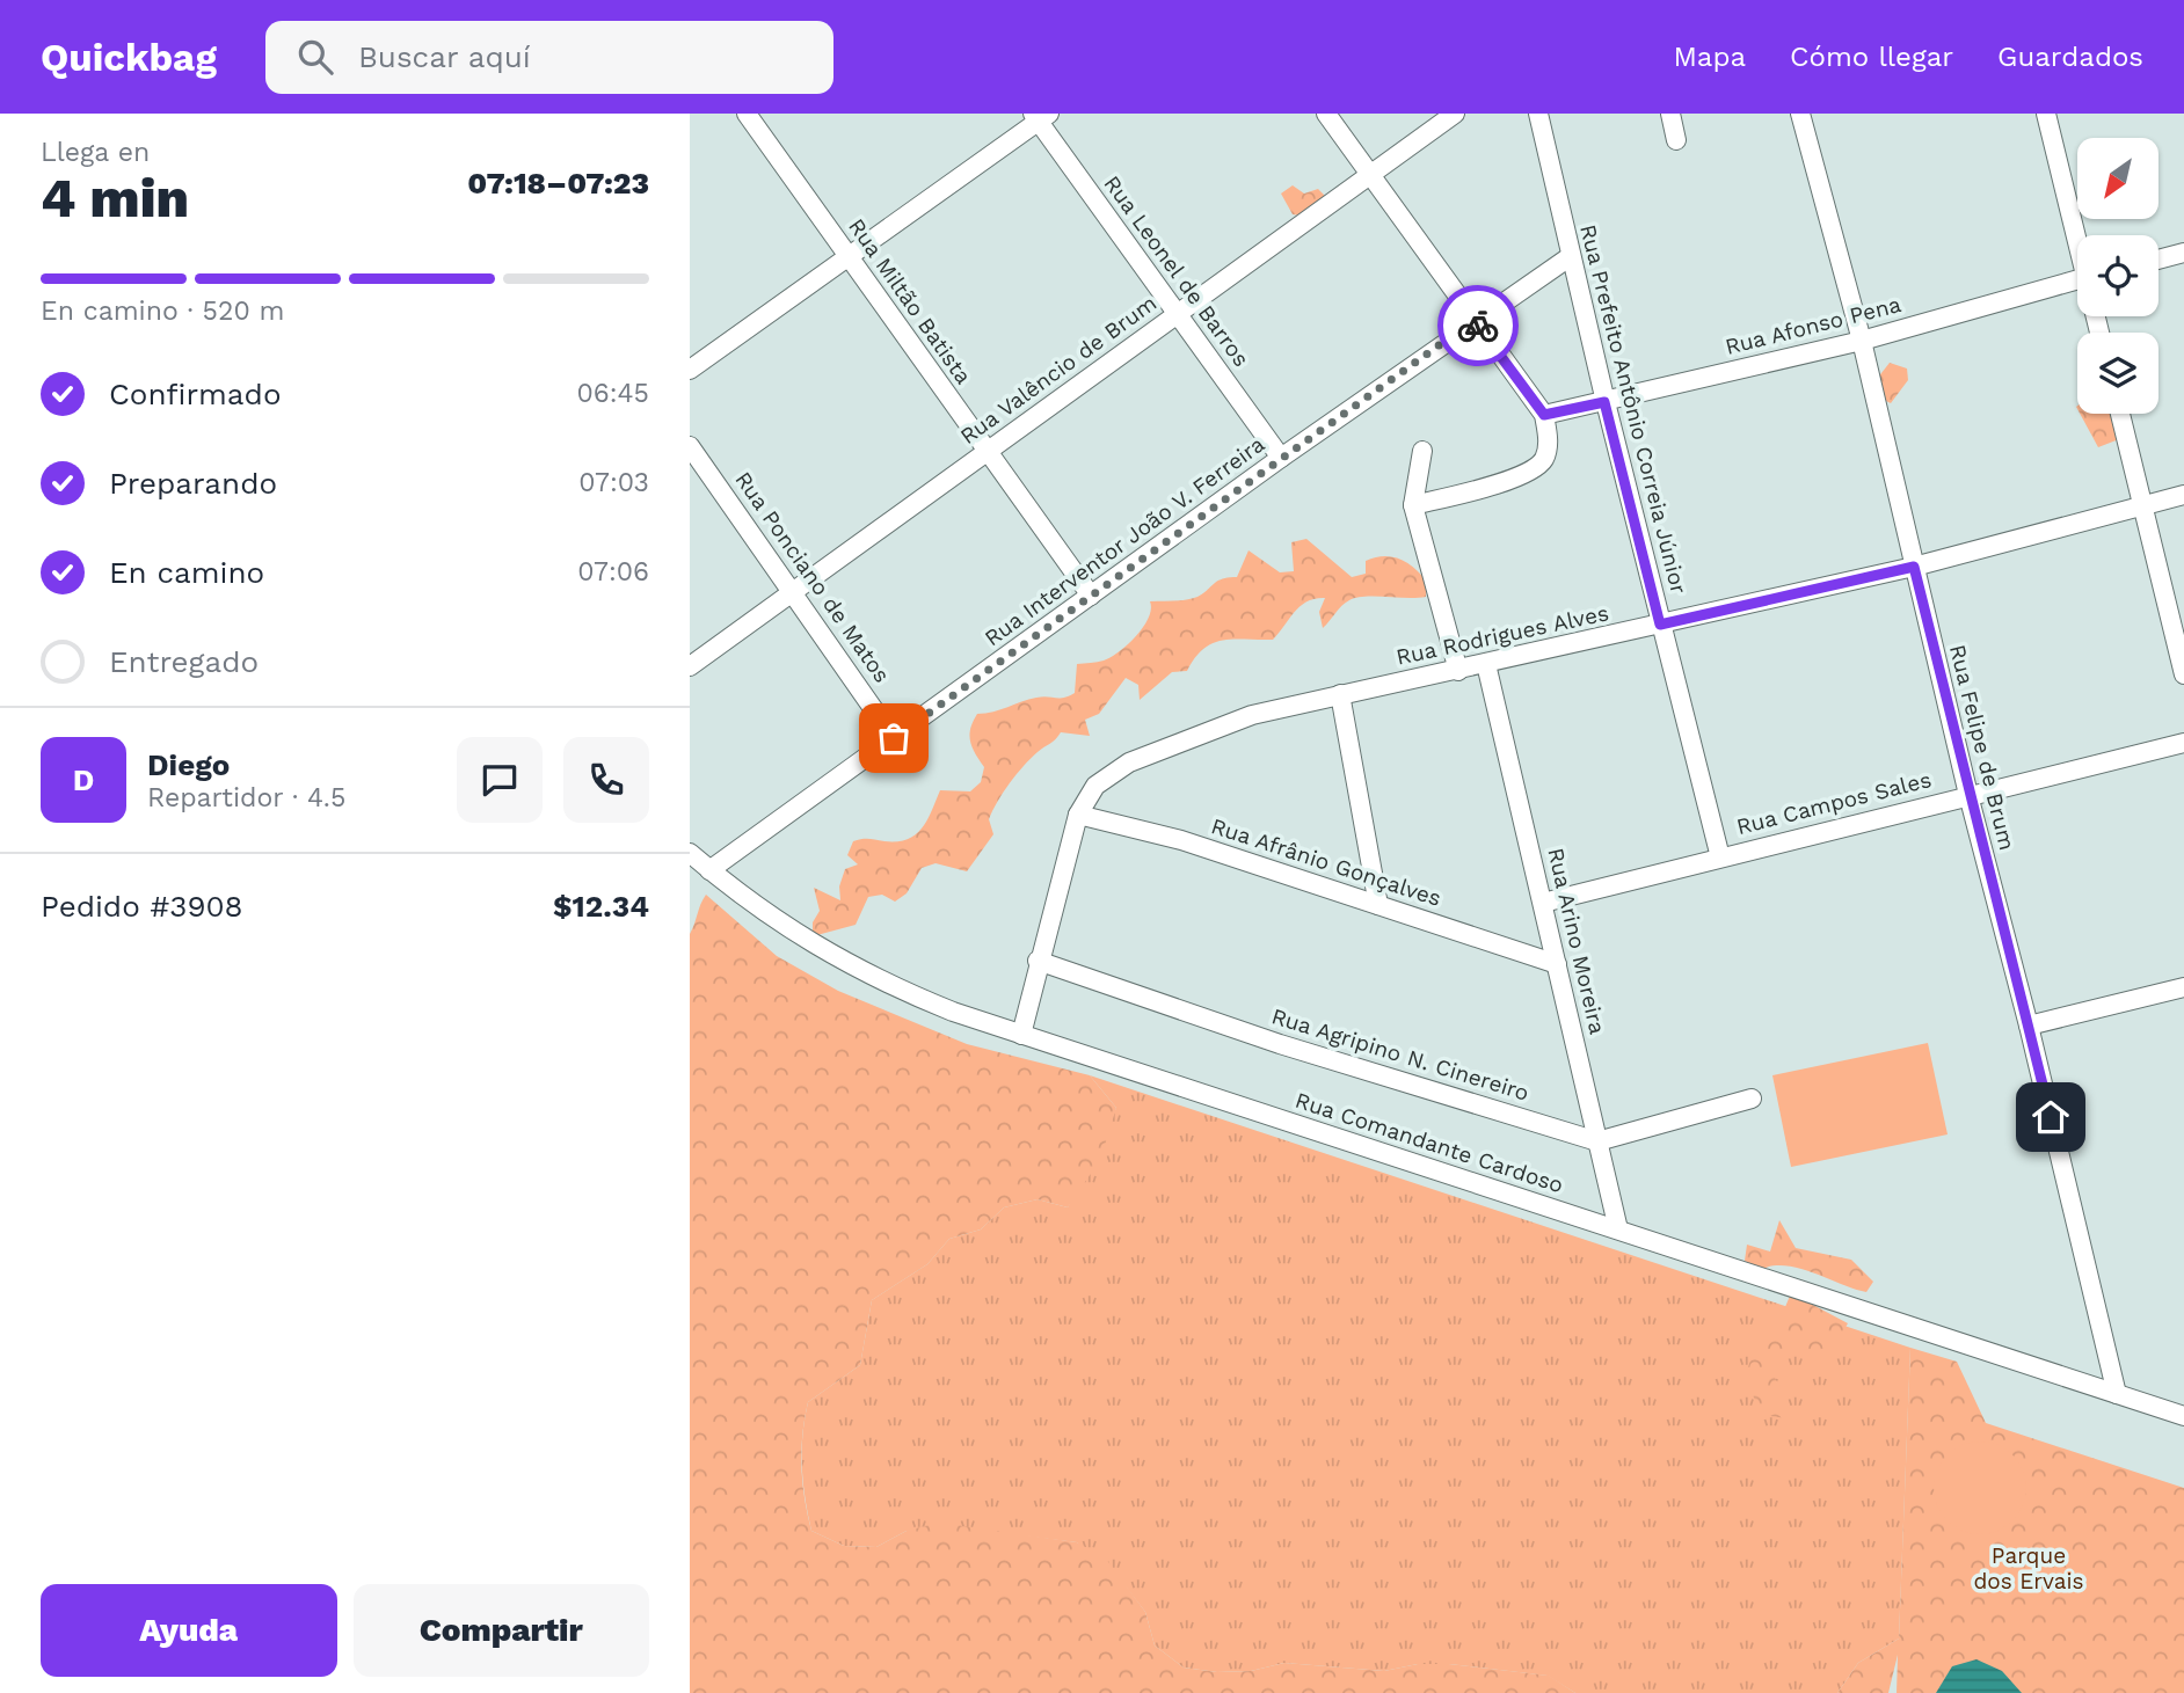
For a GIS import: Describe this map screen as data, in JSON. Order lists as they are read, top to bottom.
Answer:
{
  "streets": {
    "street": [
      "Rua Leonel de Barros",
      "Rua Miltão Batista",
      "Rua Afonso Pena",
      "Rua Valêncio de Brum",
      "Rua Prefeito Antônio Correia Júnior",
      "Rua Interventor João V. Ferreira",
      "Rua Ponciano de Matos",
      "Rua Rodrigues Alves",
      "Rua Felipe de Brum",
      "Rua Campos Sales",
      "Rua Afrânio Gonçalves",
      "Rua Arino Moreira",
      "Rua Agripino N. Cinereiro",
      "Rua Comandante Cardoso"
    ]
  },
  "crossings": [
    ["Rua Leonel de Barros", "Rua Valêncio de Brum"],
    ["Rua Leonel de Barros", "Rua Interventor João V. Ferreira"],
    ["Rua Miltão Batista", "Rua Valêncio de Brum"],
    ["Rua Miltão Batista", "Rua Interventor João V. Ferreira"],
    ["Rua Afonso Pena", "Rua Prefeito Antônio Correia Júnior"],
    ["Rua Afonso Pena", "Rua Felipe de Brum"],
    ["Rua Valêncio de Brum", "Rua Ponciano de Matos"],
    ["Rua Prefeito Antônio Correia Júnior", "Rua Interventor João V. Ferreira"],
    ["Rua Prefeito Antônio Correia Júnior", "Rua Rodrigues Alves"],
    ["Rua Prefeito Antônio Correia Júnior", "Rua Campos Sales"],
    ["Rua Interventor João V. Ferreira", "Rua Ponciano de Matos"],
    ["Rua Interventor João V. Ferreira", "Rua Comandante Cardoso"],
    ["Rua Rodrigues Alves", "Rua Felipe de Brum"],
    ["Rua Rodrigues Alves", "Rua Afrânio Gonçalves"],
    ["Rua Rodrigues Alves", "Rua Arino Moreira"],
    ["Rua Rodrigues Alves", "Rua Agripino N. Cinereiro"],
    ["Rua Rodrigues Alves", "Rua Comandante Cardoso"],
    ["Rua Felipe de Brum", "Rua Campos Sales"],
    ["Rua Felipe de Brum", "Rua Comandante Cardoso"],
    ["Rua Campos Sales", "Rua Arino Moreira"],
    ["Rua Afrânio Gonçalves", "Rua Arino Moreira"],
    ["Rua Arino Moreira", "Rua Agripino N. Cinereiro"],
    ["Rua Arino Moreira", "Rua Comandante Cardoso"]
  ],
  "parks": ["Parque dos Ervais"],
  "north": "bottom left",
  "page": {
    "header": "Quickbag",
    "search": "Buscar aquí",
    "nav": ["Mapa", "Cómo llegar", "Guardados"],
    "heading": ["4 min", "Llega en", "07:18–07:23"],
    "panel": [
      "Diego",
      "Repartidor · 4.5",
      "Pedido #3908",
      "$12.34"
    ],
    "bar": "En camino · 520 m",
    "list": [
      ["Confirmado", "06:45"],
      ["Preparando", "07:03"],
      ["En camino", "07:06"],
      "Entregado"
    ],
    "round": "D",
    "buttons": ["Ayuda", "Compartir"]
  }
}
